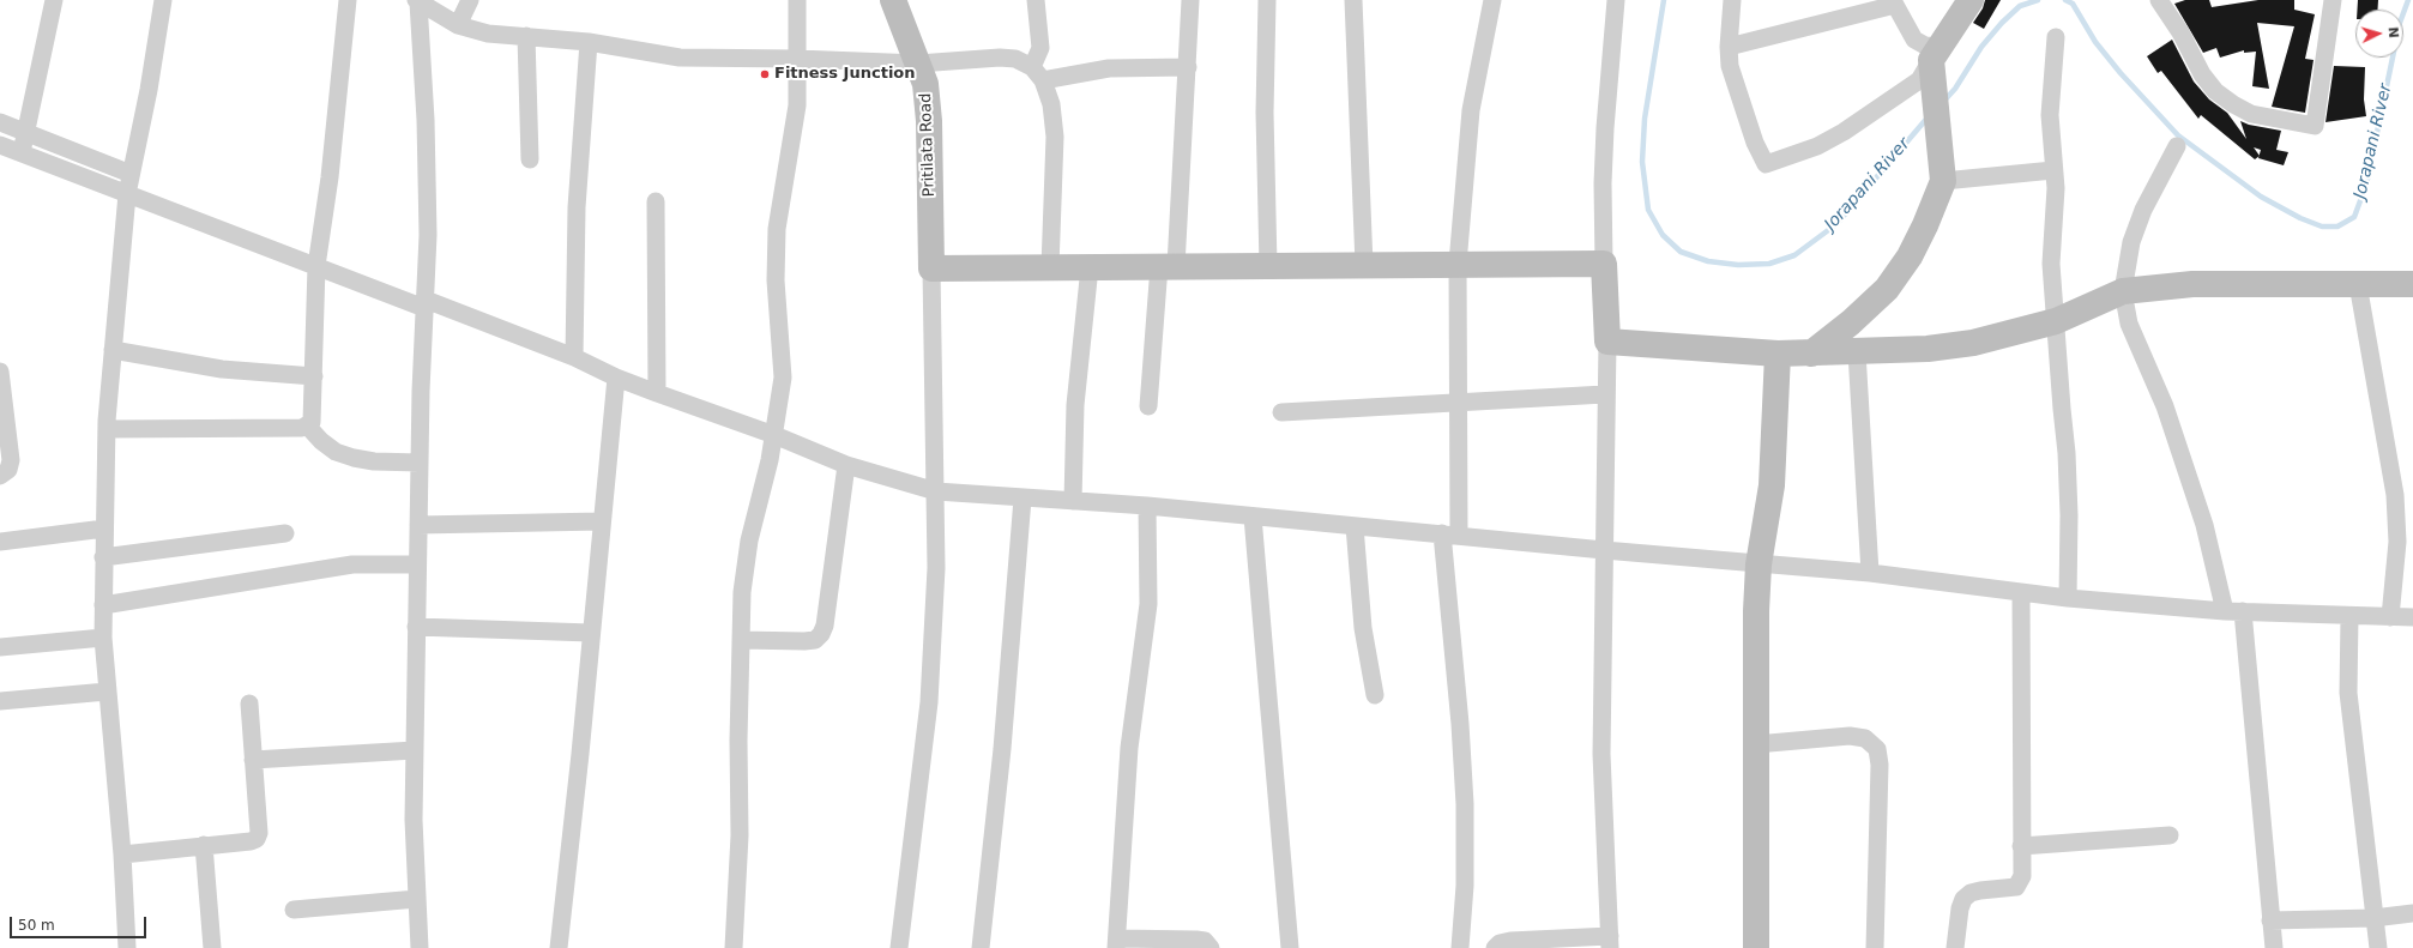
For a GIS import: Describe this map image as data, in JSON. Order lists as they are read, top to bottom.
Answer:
{
  "streets": {
    "street": ["Pritilata Road"]
  },
  "water": ["Jorapani River"],
  "places": ["Fitness Junction"],
  "scale_bar": "50 m",
  "north": "right"
}
